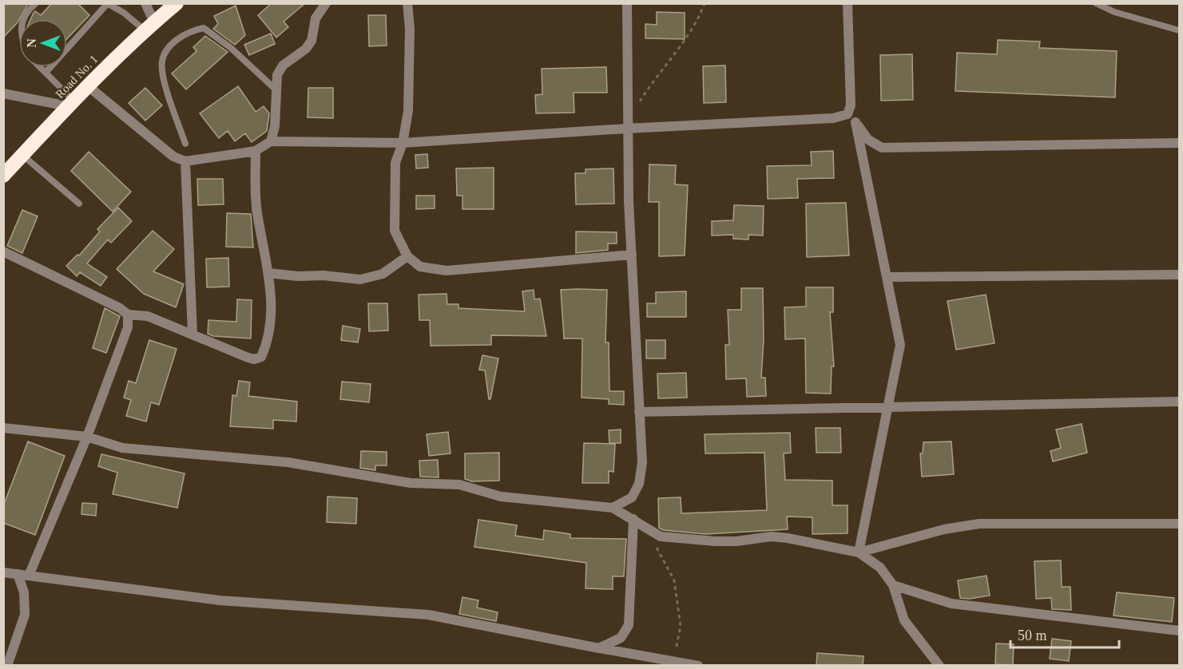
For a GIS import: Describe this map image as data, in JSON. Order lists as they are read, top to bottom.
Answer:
{
  "streets": {
    "highway": ["Road No. 1"]
  },
  "scale_bar": "50 m",
  "north": "left"
}
